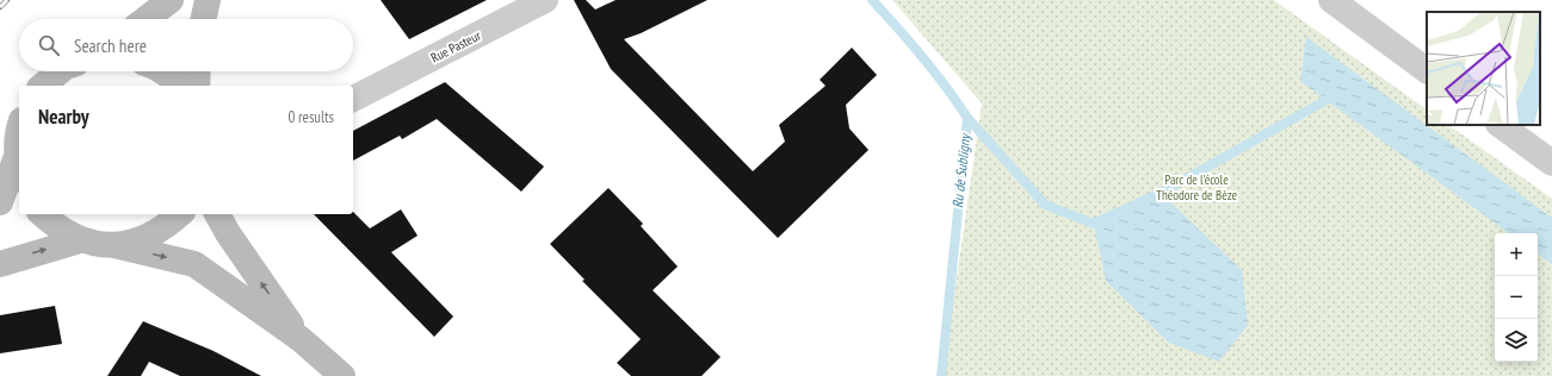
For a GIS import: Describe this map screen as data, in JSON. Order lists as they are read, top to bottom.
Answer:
{
  "streets": {
    "street": ["Rue Pasteur"]
  },
  "water": ["Ru de Subligny"],
  "parks": ["Parc de l'école Théodore de Bèze"],
  "page": {
    "search": "Search here",
    "heading": ["Nearby", "0 results"],
    "map_buttons": ["+", "−"]
  }
}
